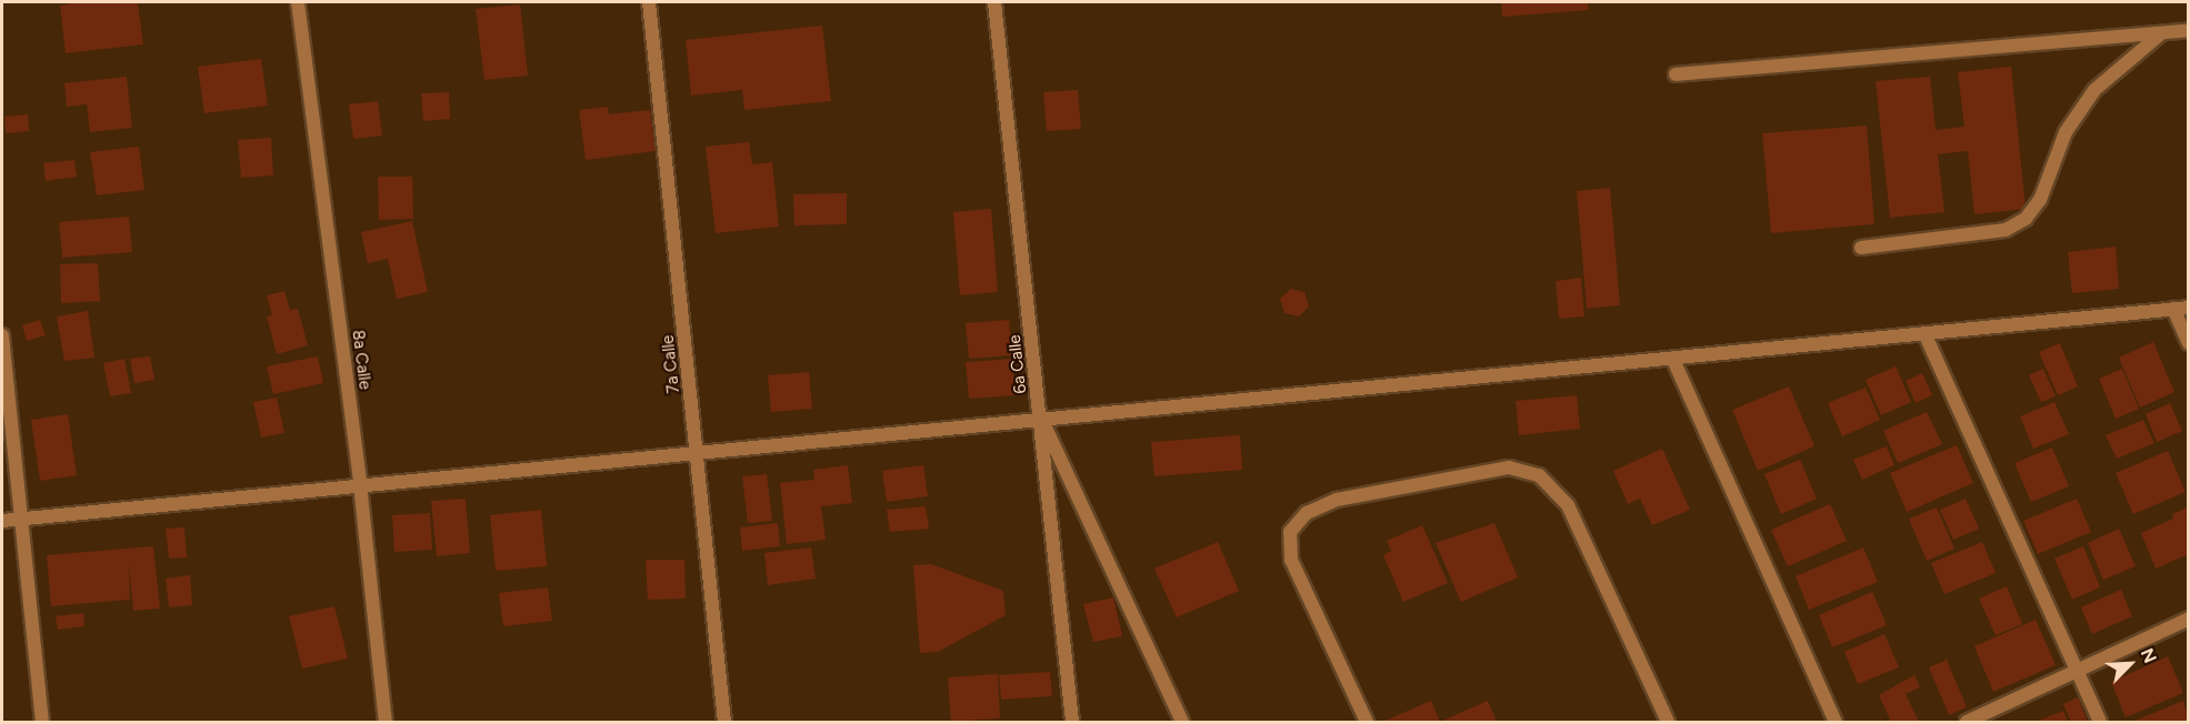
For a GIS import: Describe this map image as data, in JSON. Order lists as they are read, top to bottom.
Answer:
{
  "streets": {
    "street": ["8a Calle", "7a Calle", "6a Calle"]
  },
  "north": "top right"
}
